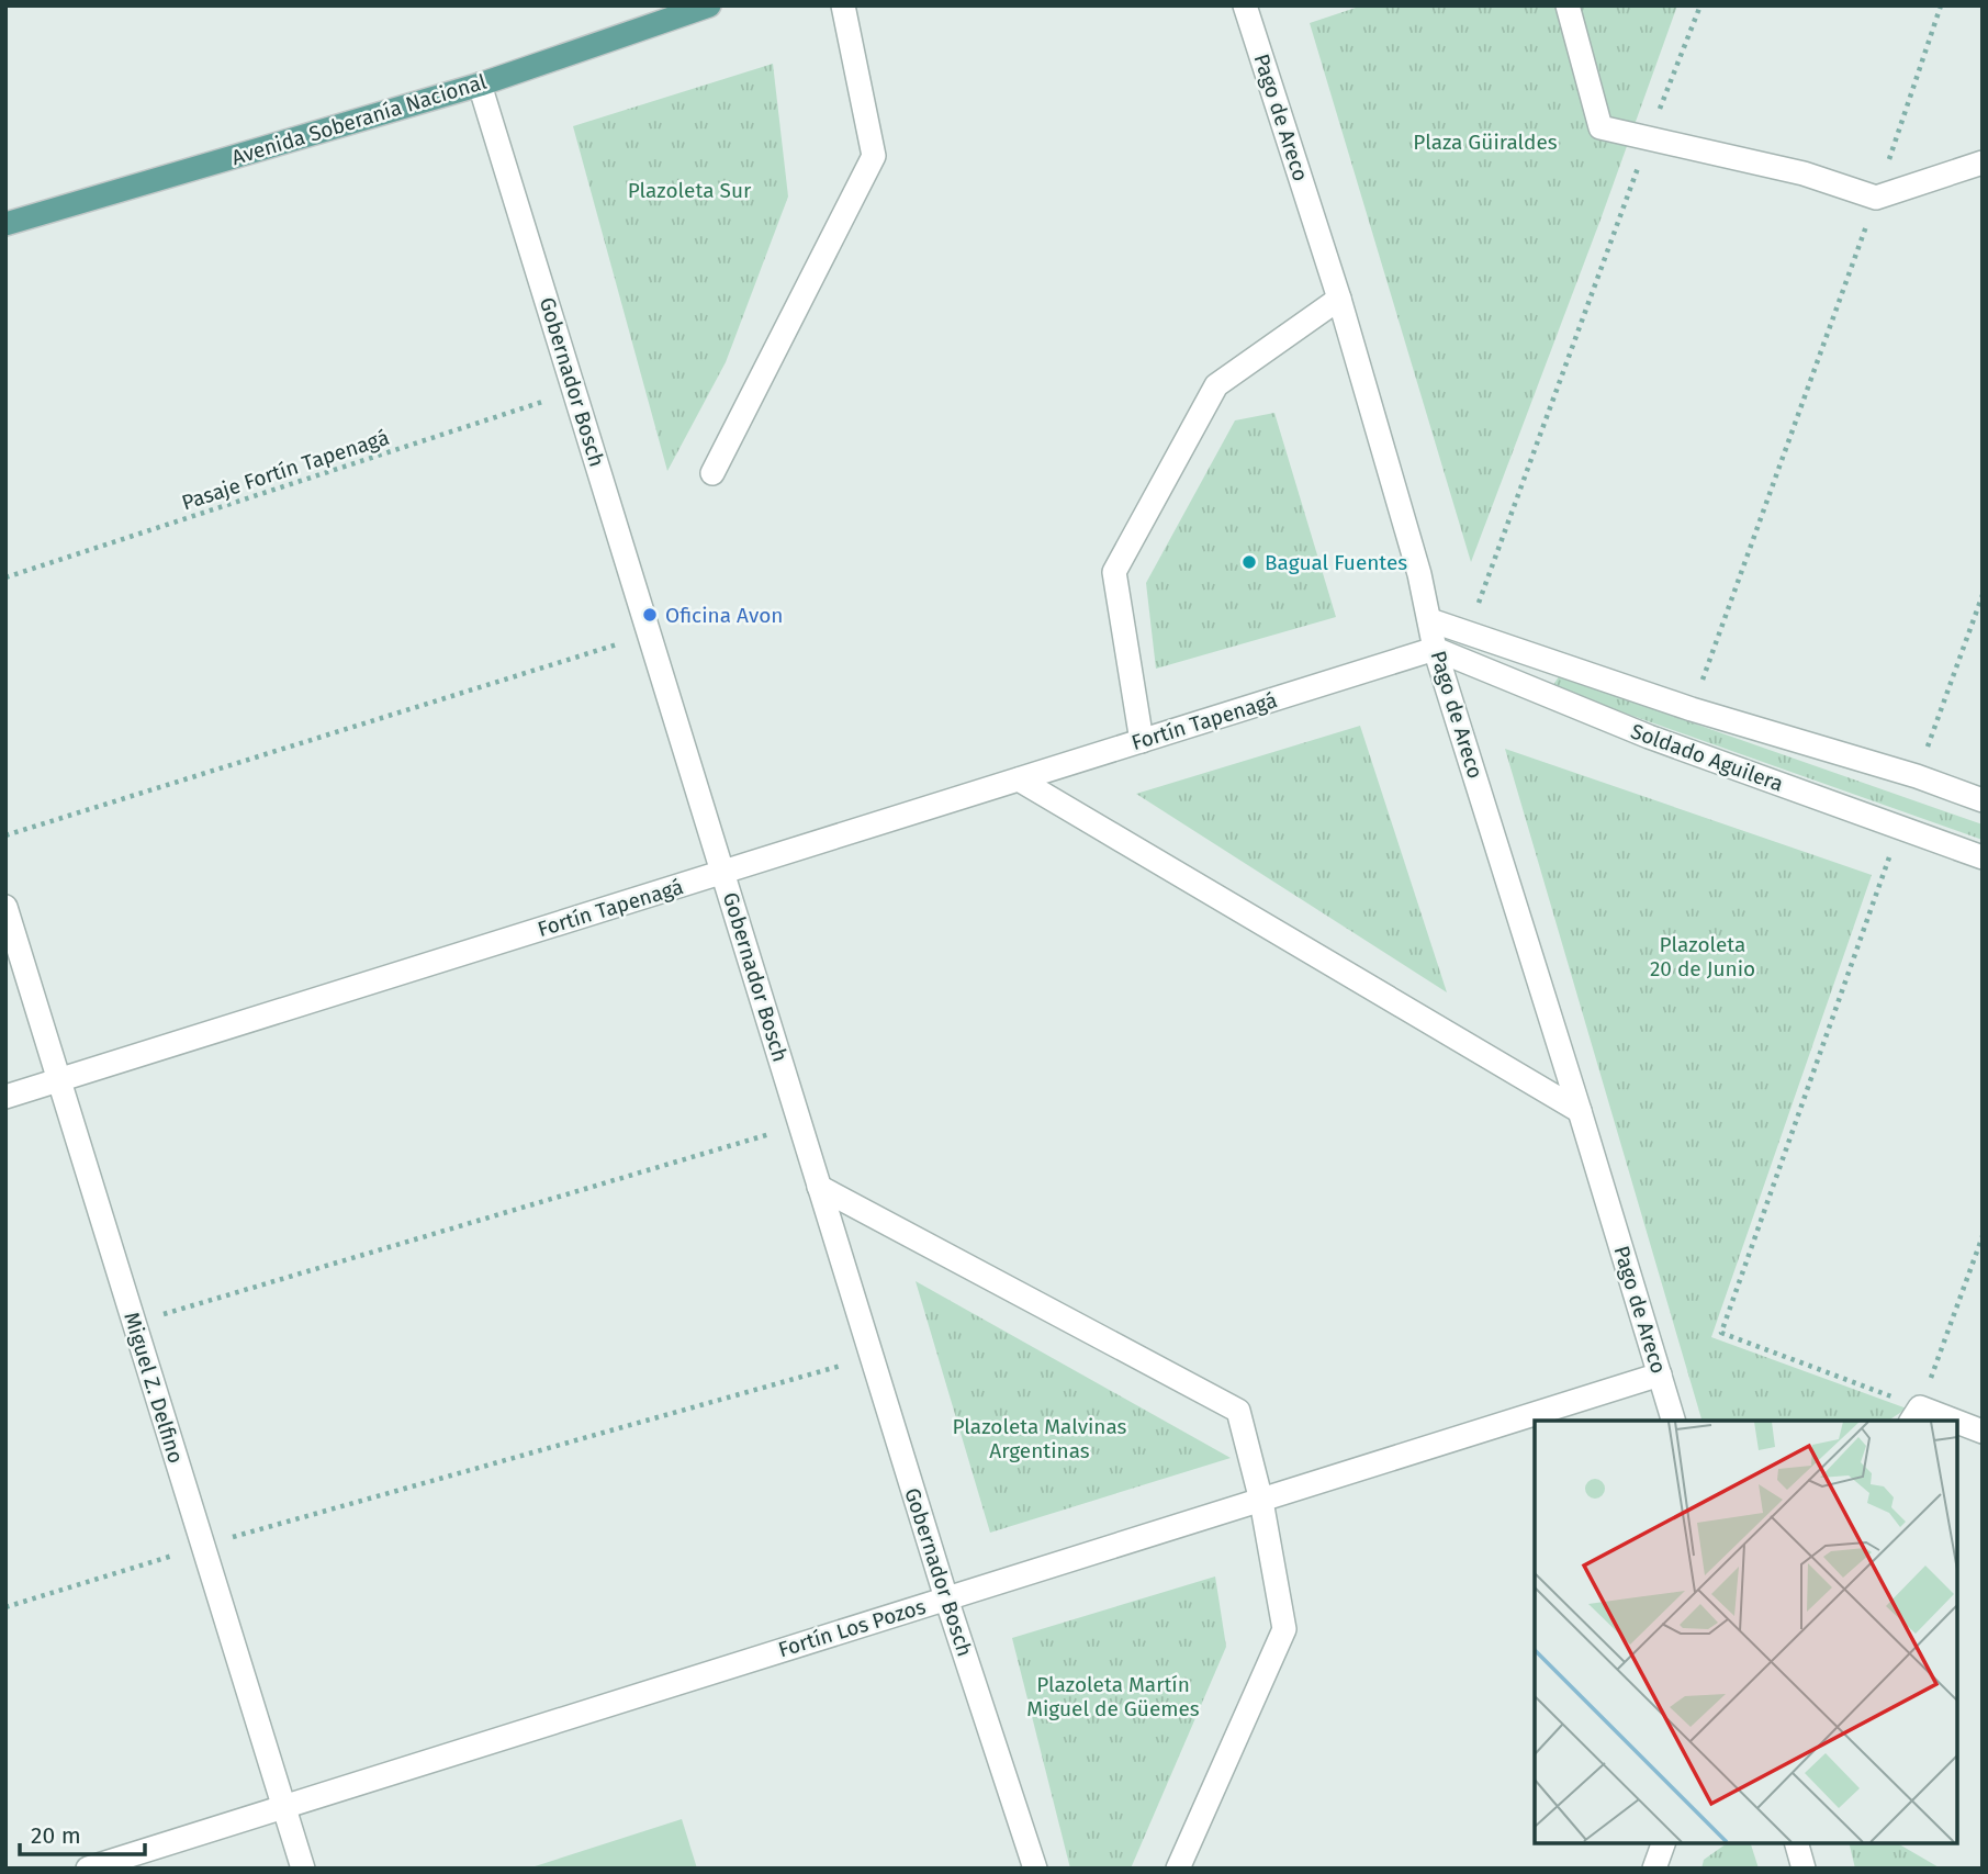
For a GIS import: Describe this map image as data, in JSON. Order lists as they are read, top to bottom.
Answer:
{
  "streets": {
    "main road": ["Avenida Soberanía Nacional"],
    "street": [
      "Pago de Areco",
      "Gobernador Bosch",
      "Fortín Tapenagá",
      "Soldado Aguilera",
      "Miguel Z. Delfino",
      "Fortín Los Pozos"
    ],
    "path": ["Pasaje Fortín Tapenagá"]
  },
  "crossings": [
    ["Pago de Areco", "Fortín Tapenagá"],
    ["Pago de Areco", "Soldado Aguilera"],
    ["Pago de Areco", "Fortín Los Pozos"],
    ["Avenida Soberanía Nacional", "Gobernador Bosch"],
    ["Gobernador Bosch", "Pasaje Fortín Tapenagá"],
    ["Gobernador Bosch", "Fortín Tapenagá"],
    ["Gobernador Bosch", "Fortín Los Pozos"],
    ["Fortín Tapenagá", "Soldado Aguilera"],
    ["Fortín Tapenagá", "Miguel Z. Delfino"],
    ["Miguel Z. Delfino", "Fortín Los Pozos"]
  ],
  "parks": [
    "Plaza Güiraldes",
    "Plazoleta Sur",
    "Plazoleta 20 de Junio",
    "Plazoleta Malvinas Argentinas",
    "Plazoleta Martín Miguel de Güemes"
  ],
  "places": ["Bagual Fuentes", "Oficina Avon"],
  "scale_bar": "20 m"
}
